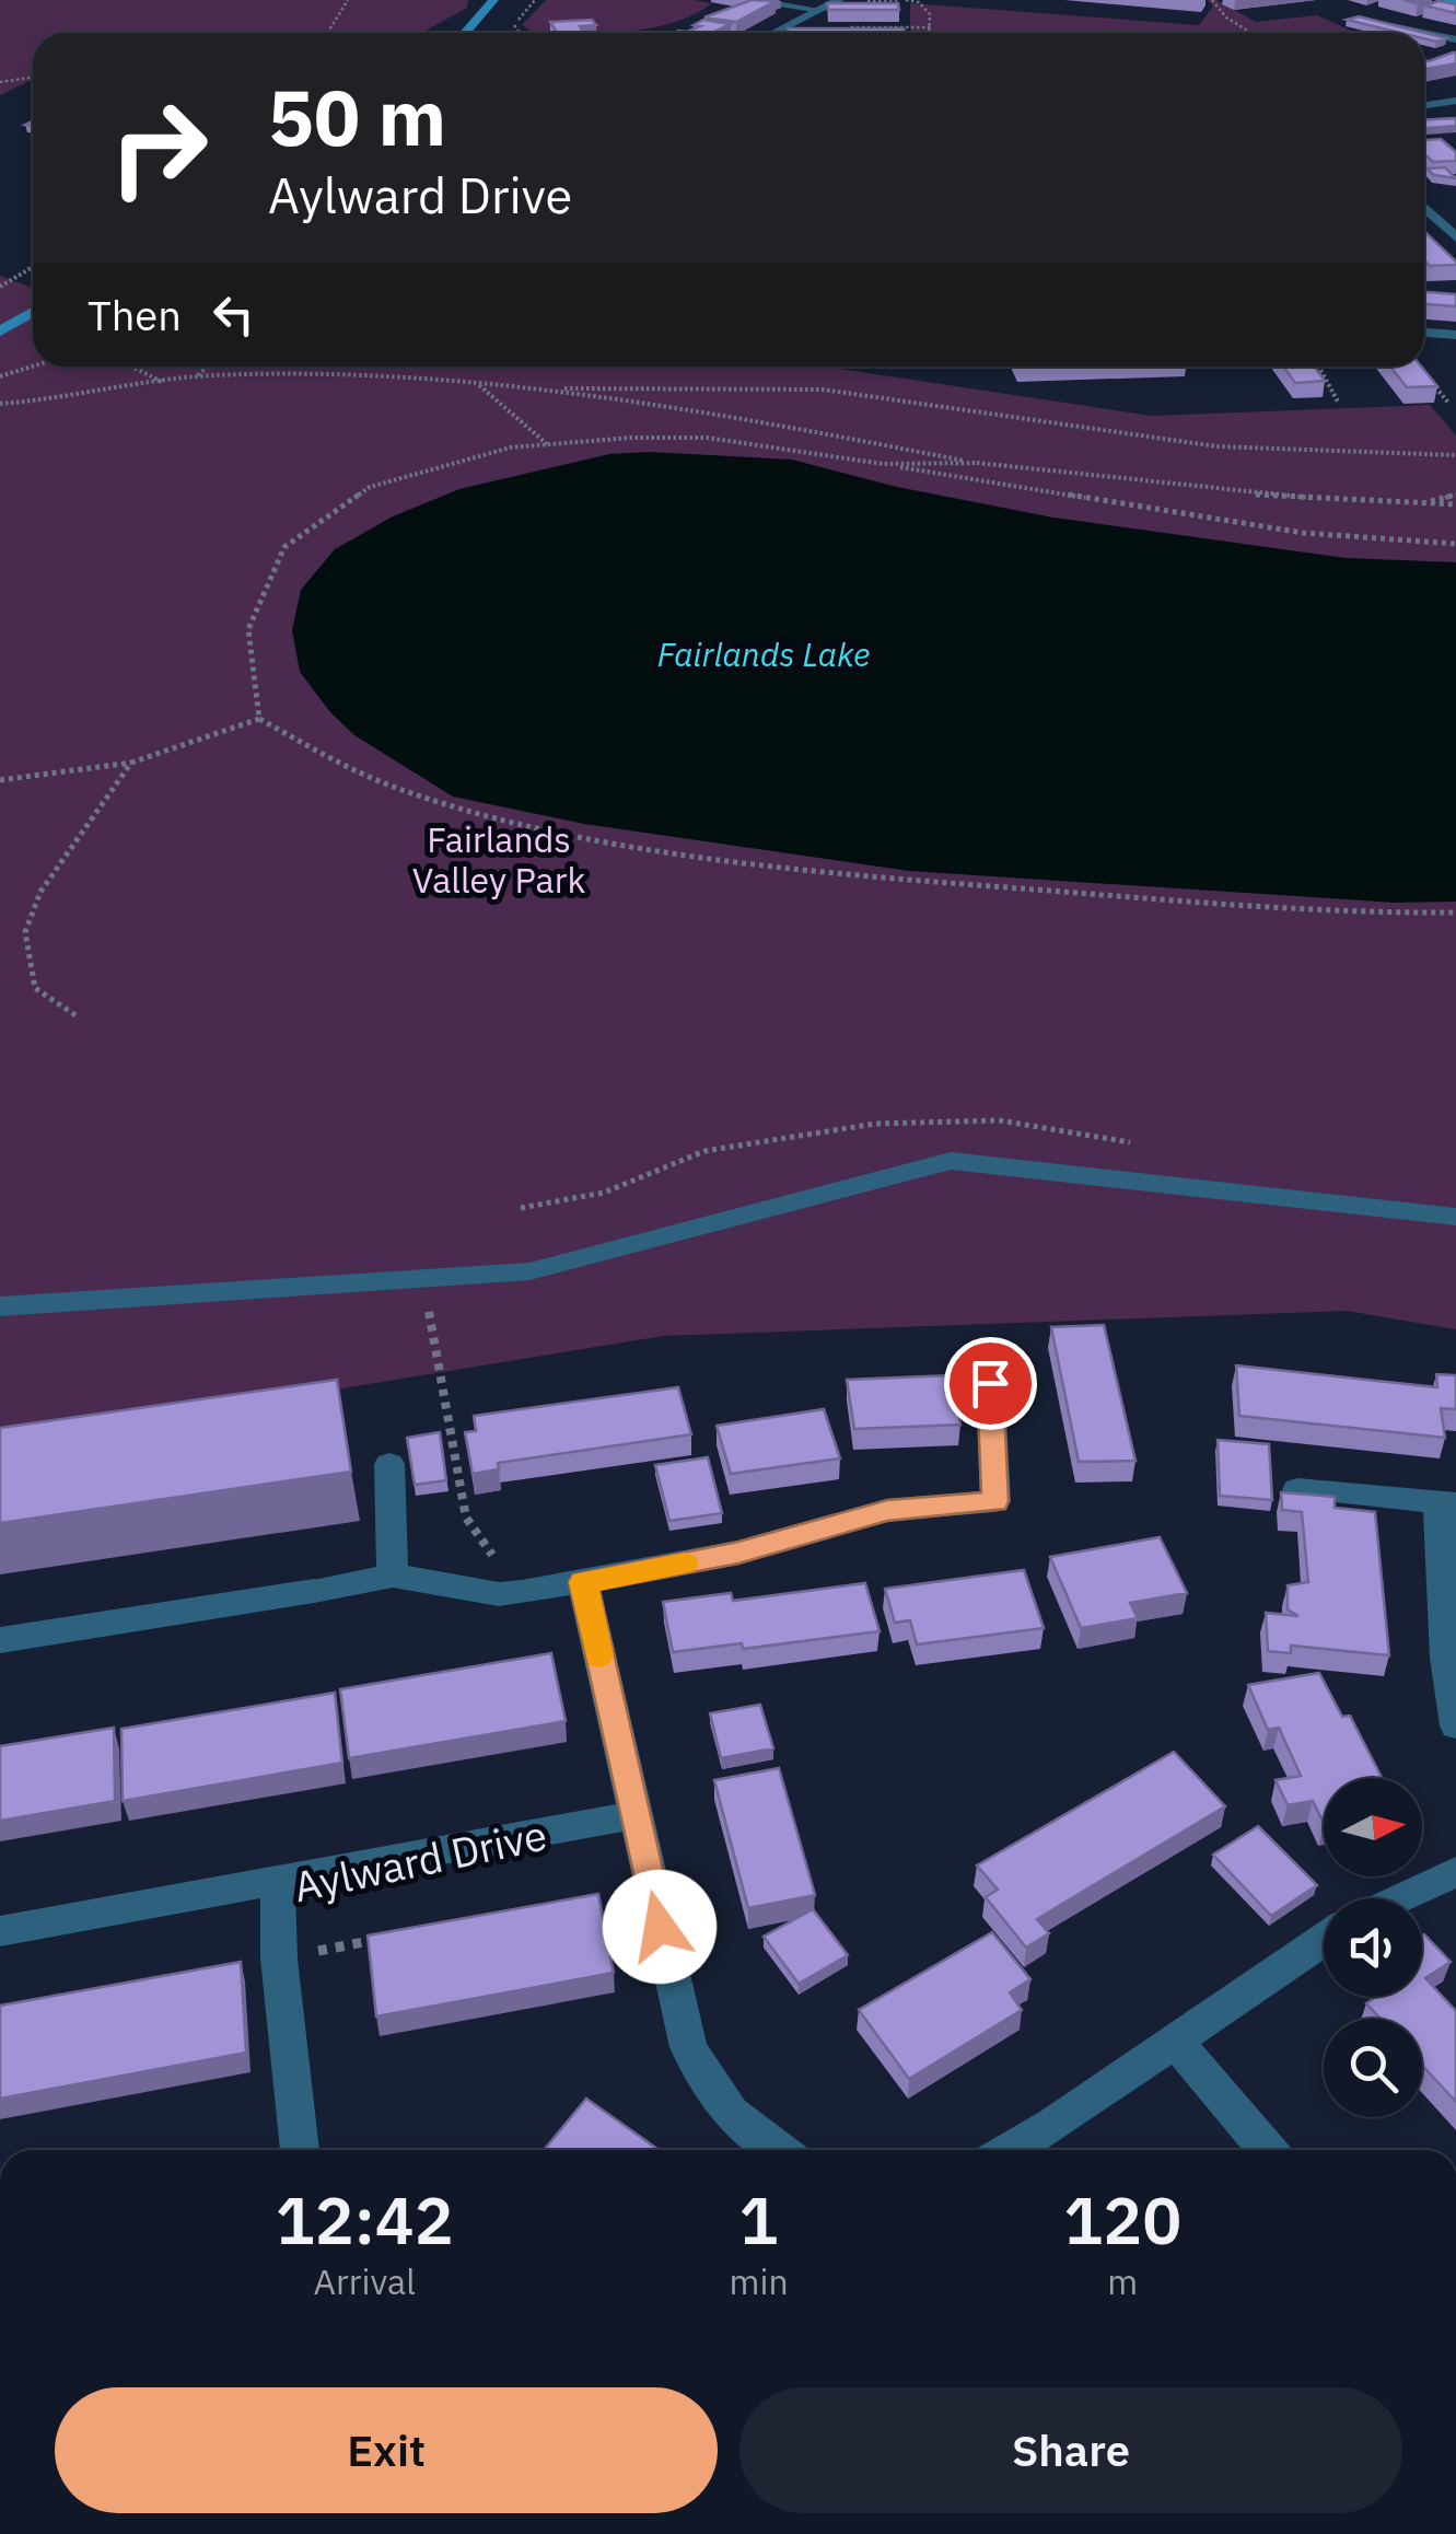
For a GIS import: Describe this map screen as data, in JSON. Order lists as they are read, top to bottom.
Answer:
{
  "streets": {
    "street": ["Aylward Drive"]
  },
  "water": ["Fairlands Lake"],
  "parks": ["Fairlands Valley Park"],
  "north": "right",
  "page": {
    "turn": ["50 m", "Aylward Drive"],
    "then": "Then",
    "eta": [
      "12:42",
      "Arrival",
      "1",
      "min",
      "120",
      "m"
    ],
    "buttons": ["Exit", "Share"]
  }
}
